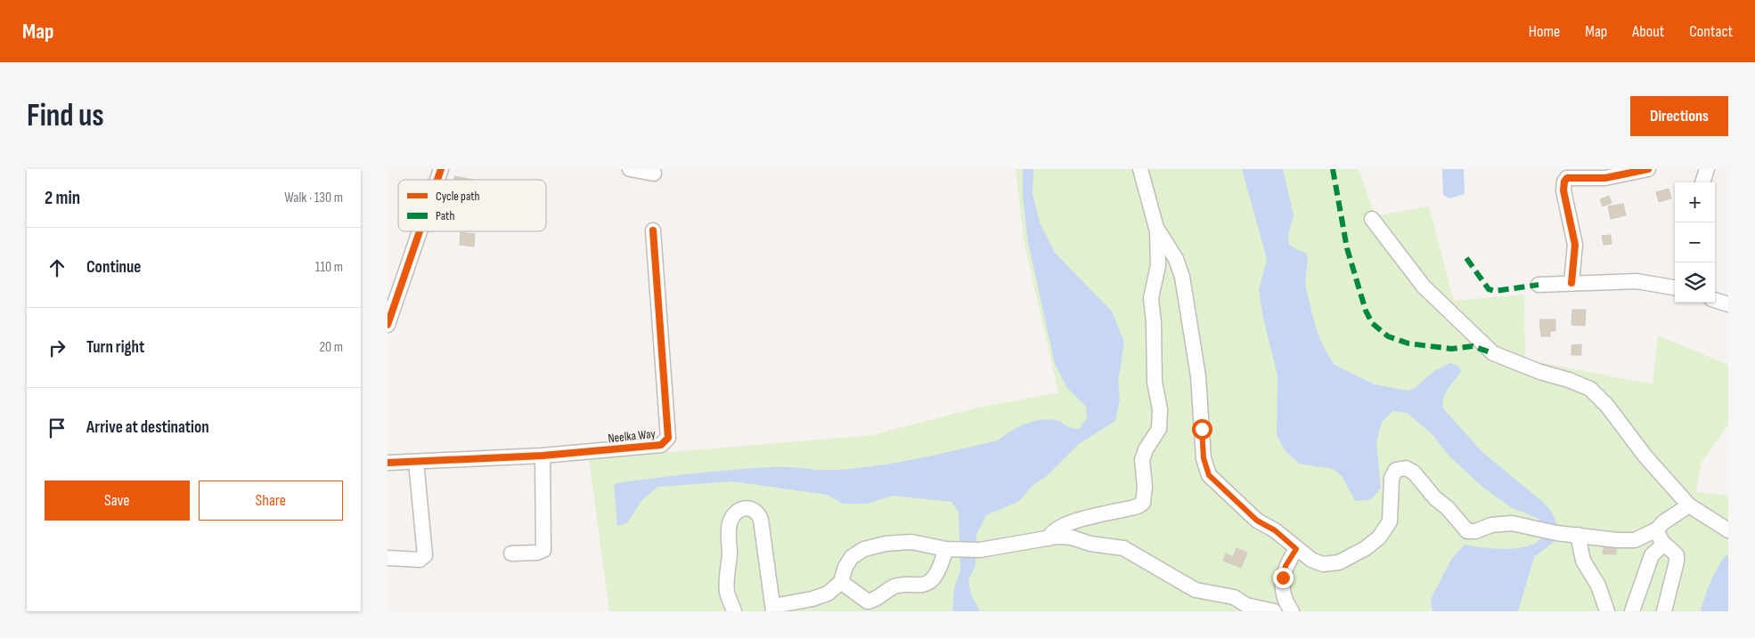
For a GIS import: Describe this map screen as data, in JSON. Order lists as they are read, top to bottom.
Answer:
{
  "streets": {
    "street": ["Neelka Way"]
  },
  "legend": ["Cycle path", "Path"],
  "page": {
    "header": "Map",
    "nav": [
      "Home",
      "Map",
      "About",
      "Contact"
    ],
    "buttons": [
      "Directions",
      ["Save", "Share"]
    ],
    "title": "Find us",
    "heading": ["2 min", "Walk · 130 m"],
    "map_buttons": ["+", "−"],
    "list": [
      ["Continue", "110 m"],
      ["Turn right", "20 m"],
      "Arrive at destination"
    ]
  }
}
